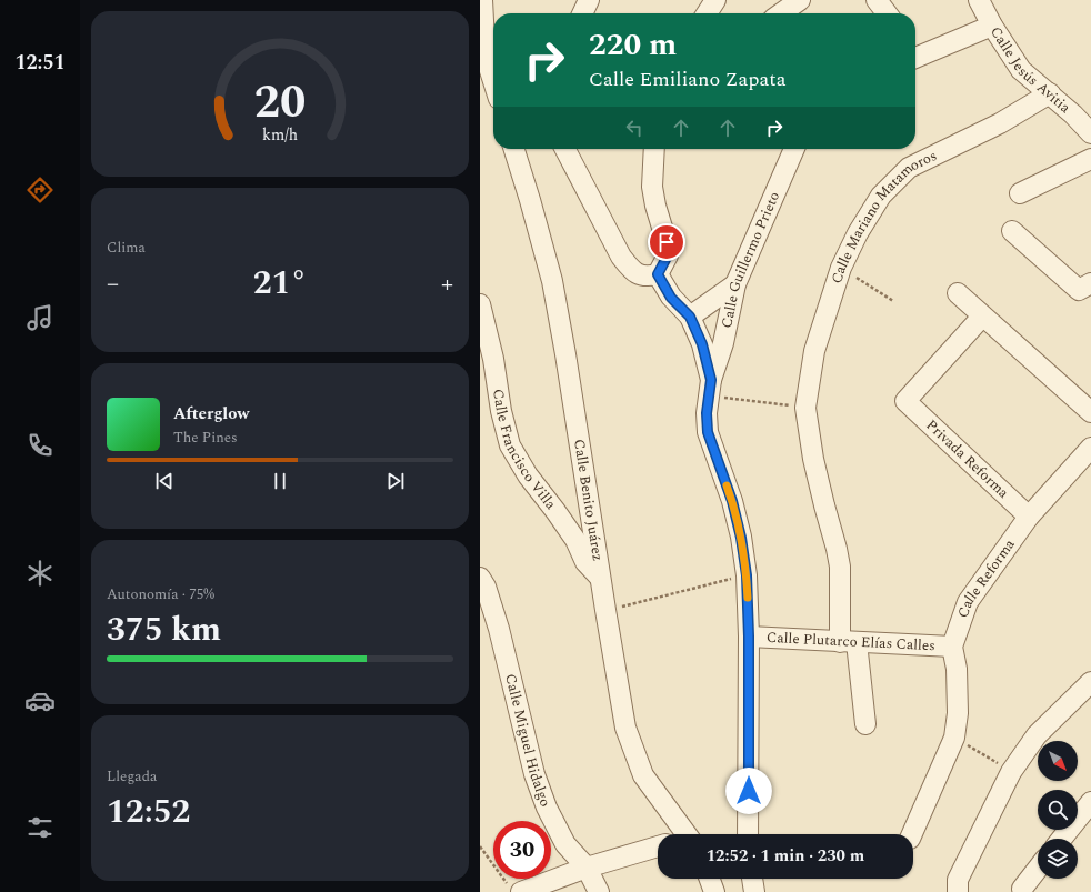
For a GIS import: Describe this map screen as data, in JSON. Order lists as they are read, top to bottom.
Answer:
{
  "streets": {
    "street": [
      "Calle Jesús Avitia",
      "Calle Mariano Matamoros",
      "Calle Guillermo Prieto",
      "Calle Francisco Villa",
      "Privada Reforma",
      "Calle Benito Juárez",
      "Calle Reforma",
      "Calle Plutarco Elías Calles",
      "Calle Miguel Hidalgo"
    ]
  },
  "crossings": [
    ["Calle Jesús Avitia", "Calle Mariano Matamoros"],
    ["Calle Mariano Matamoros", "Calle Plutarco Elías Calles"],
    ["Calle Francisco Villa", "Calle Benito Juárez"],
    ["Privada Reforma", "Calle Reforma"],
    ["Calle Reforma", "Calle Plutarco Elías Calles"]
  ],
  "north": "bottom right",
  "page": {
    "tabs": "12:51",
    "turn": ["220 m", "Calle Emiliano Zapata"],
    "tile": [
      "Clima",
      ["Autonomía · 75%", "375 km"],
      ["Llegada", "12:52"]
    ],
    "heat": ["−", "21°", "+"],
    "song": ["Afterglow", "The Pines"],
    "limit": "30",
    "trip": "12:52 · 1 min · 230 m",
    "gauge": ["20", "km/h"]
  }
}
